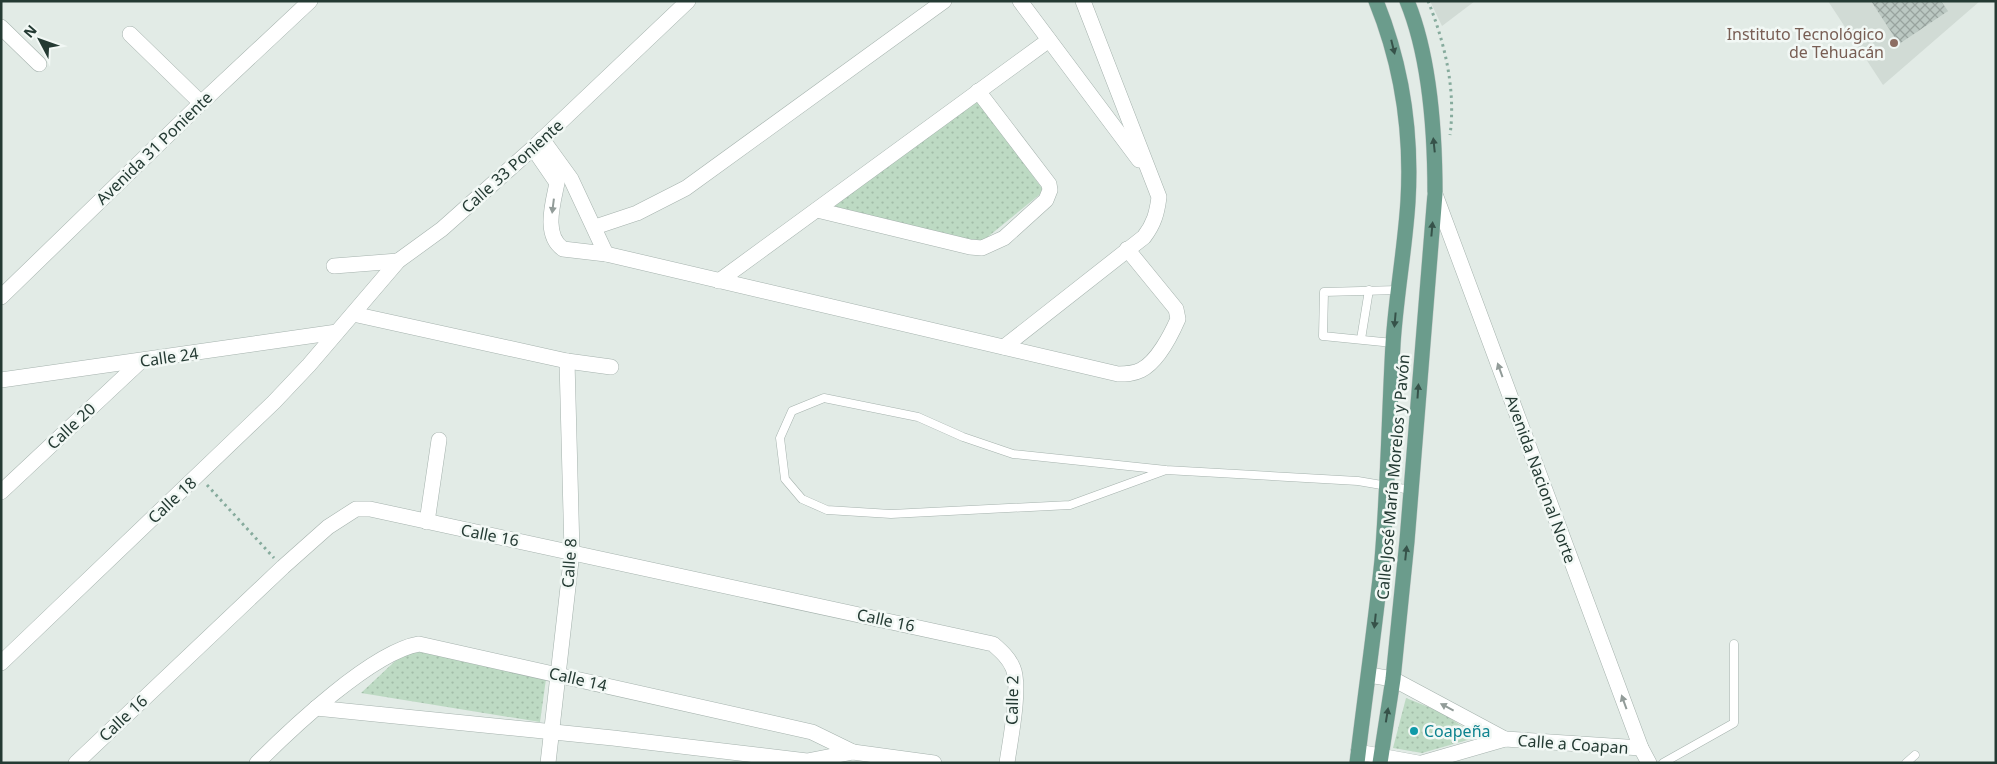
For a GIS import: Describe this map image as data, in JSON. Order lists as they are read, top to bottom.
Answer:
{
  "streets": {
    "main road": ["Calle José María Morelos y Pavón"],
    "street": [
      "Avenida 31 Poniente",
      "Calle 33 Poniente",
      "Calle 24",
      "Calle 20",
      "Avenida Nacional Norte",
      "Calle 18",
      "Calle 16",
      "Calle 8",
      "Calle 14",
      "Calle 2",
      "Calle a Coapan"
    ]
  },
  "crossings": [
    ["Calle 33 Poniente", "Calle 24"],
    ["Calle 33 Poniente", "Calle 18"],
    ["Calle 24", "Calle 20"],
    ["Calle 24", "Calle 18"],
    ["Calle José María Morelos y Pavón", "Avenida Nacional Norte"],
    ["Calle José María Morelos y Pavón", "Calle a Coapan"],
    ["Avenida Nacional Norte", "Calle a Coapan"],
    ["Calle 16", "Calle 8"],
    ["Calle 16", "Calle 2"],
    ["Calle 8", "Calle 14"]
  ],
  "one_way": ["Avenida Nacional Norte"],
  "places": ["Instituto Tecnológico de Tehuacán", "Coapeña"],
  "north": "top left"
}
